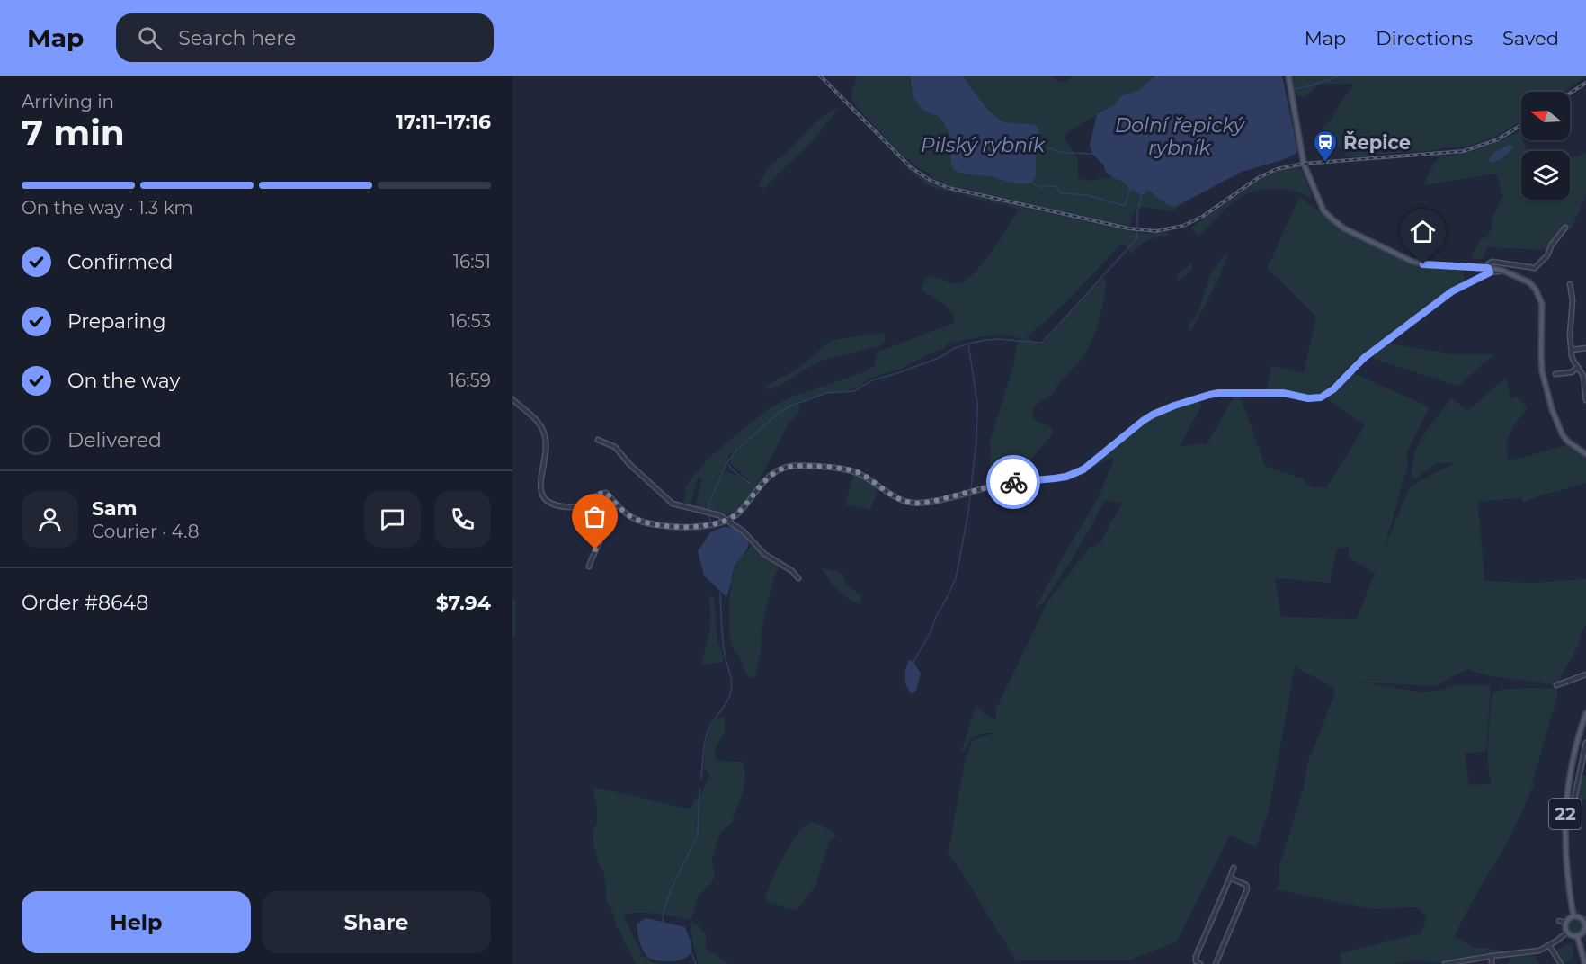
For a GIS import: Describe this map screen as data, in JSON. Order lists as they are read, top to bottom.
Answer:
{
  "streets": {
    "main road": ["22"]
  },
  "water": ["Dolní řepický rybník", "Pilský rybník"],
  "places": {
    "station": ["Řepice"]
  },
  "north": "left",
  "page": {
    "header": "Map",
    "search": "Search here",
    "nav": ["Map", "Directions", "Saved"],
    "heading": ["7 min", "Arriving in", "17:11–17:16"],
    "panel": [
      "Sam",
      "Courier · 4.8",
      "Order #8648",
      "$7.94"
    ],
    "bar": "On the way · 1.3 km",
    "list": [
      ["Confirmed", "16:51"],
      ["Preparing", "16:53"],
      ["On the way", "16:59"],
      "Delivered"
    ],
    "buttons": ["Help", "Share"]
  }
}
